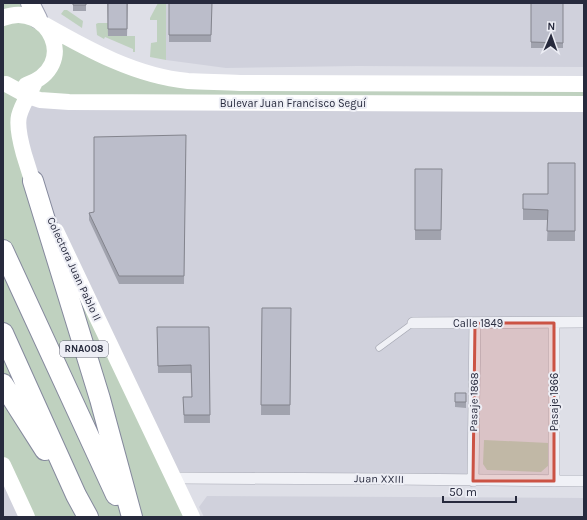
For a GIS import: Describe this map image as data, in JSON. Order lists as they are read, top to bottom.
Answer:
{
  "streets": {
    "highway": ["RNA008"],
    "main road": ["Bulevar Juan Francisco Seguí", "Colectora Juan Pablo II"],
    "street": [
      "Calle 1849",
      "Pasaje 1868",
      "Pasaje 1866",
      "Juan XXIII"
    ]
  },
  "crossings": [
    ["Bulevar Juan Francisco Seguí", "Colectora Juan Pablo II"],
    ["Colectora Juan Pablo II", "RNA008"],
    ["Colectora Juan Pablo II", "Juan XXIII"],
    ["Calle 1849", "Pasaje 1868"],
    ["Calle 1849", "Pasaje 1866"],
    ["Pasaje 1868", "Juan XXIII"],
    ["Pasaje 1866", "Juan XXIII"]
  ],
  "scale_bar": "50 m",
  "north": "top"
}
